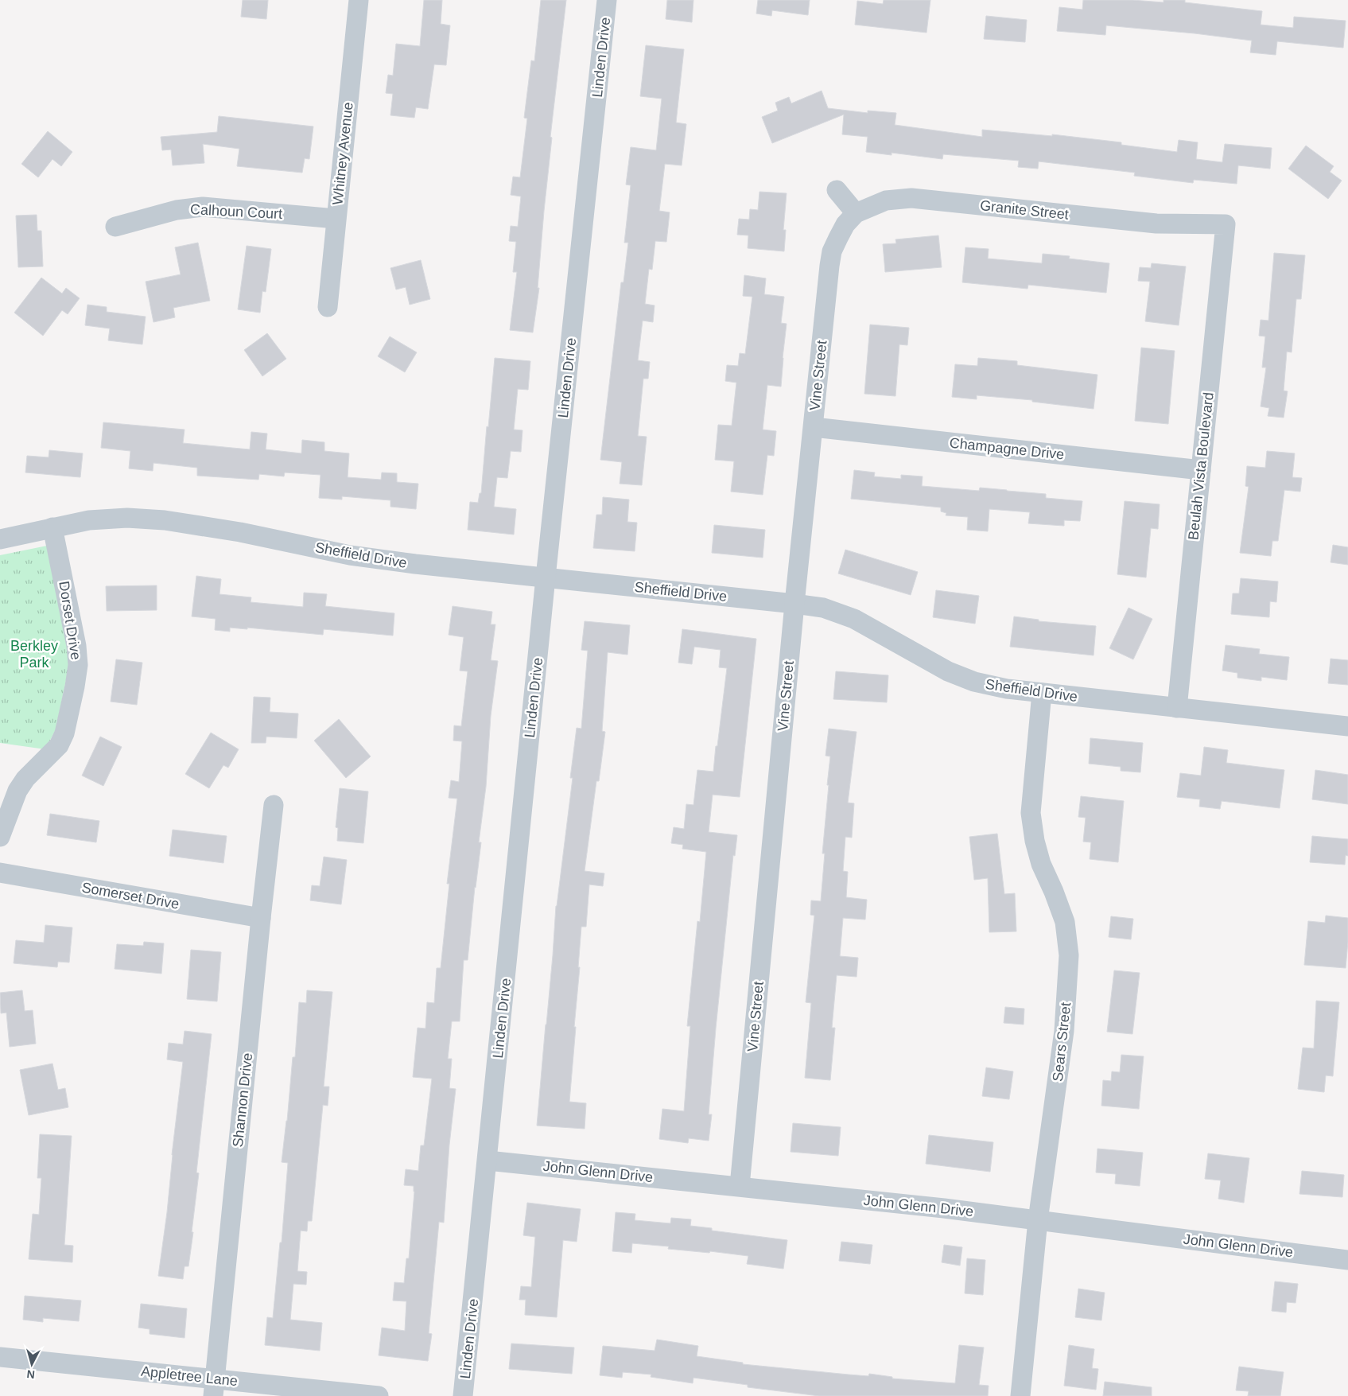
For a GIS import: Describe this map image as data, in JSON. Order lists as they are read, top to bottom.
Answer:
{
  "streets": {
    "street": [
      "Linden Drive",
      "Whitney Avenue",
      "Granite Street",
      "Calhoun Court",
      "Vine Street",
      "Champagne Drive",
      "Beulah Vista Boulevard",
      "Sheffield Drive",
      "Dorset Drive",
      "Somerset Drive",
      "Sears Street",
      "Shannon Drive",
      "John Glenn Drive",
      "Appletree Lane"
    ]
  },
  "crossings": [
    ["Linden Drive", "Sheffield Drive"],
    ["Linden Drive", "John Glenn Drive"],
    ["Whitney Avenue", "Calhoun Court"],
    ["Granite Street", "Vine Street"],
    ["Granite Street", "Beulah Vista Boulevard"],
    ["Vine Street", "Champagne Drive"],
    ["Vine Street", "Sheffield Drive"],
    ["Vine Street", "John Glenn Drive"],
    ["Champagne Drive", "Beulah Vista Boulevard"],
    ["Beulah Vista Boulevard", "Sheffield Drive"],
    ["Sheffield Drive", "Dorset Drive"],
    ["Sheffield Drive", "Sears Street"],
    ["Somerset Drive", "Shannon Drive"],
    ["Sears Street", "John Glenn Drive"],
    ["Shannon Drive", "Appletree Lane"]
  ],
  "parks": ["Berkley Park"],
  "north": "bottom"
}
